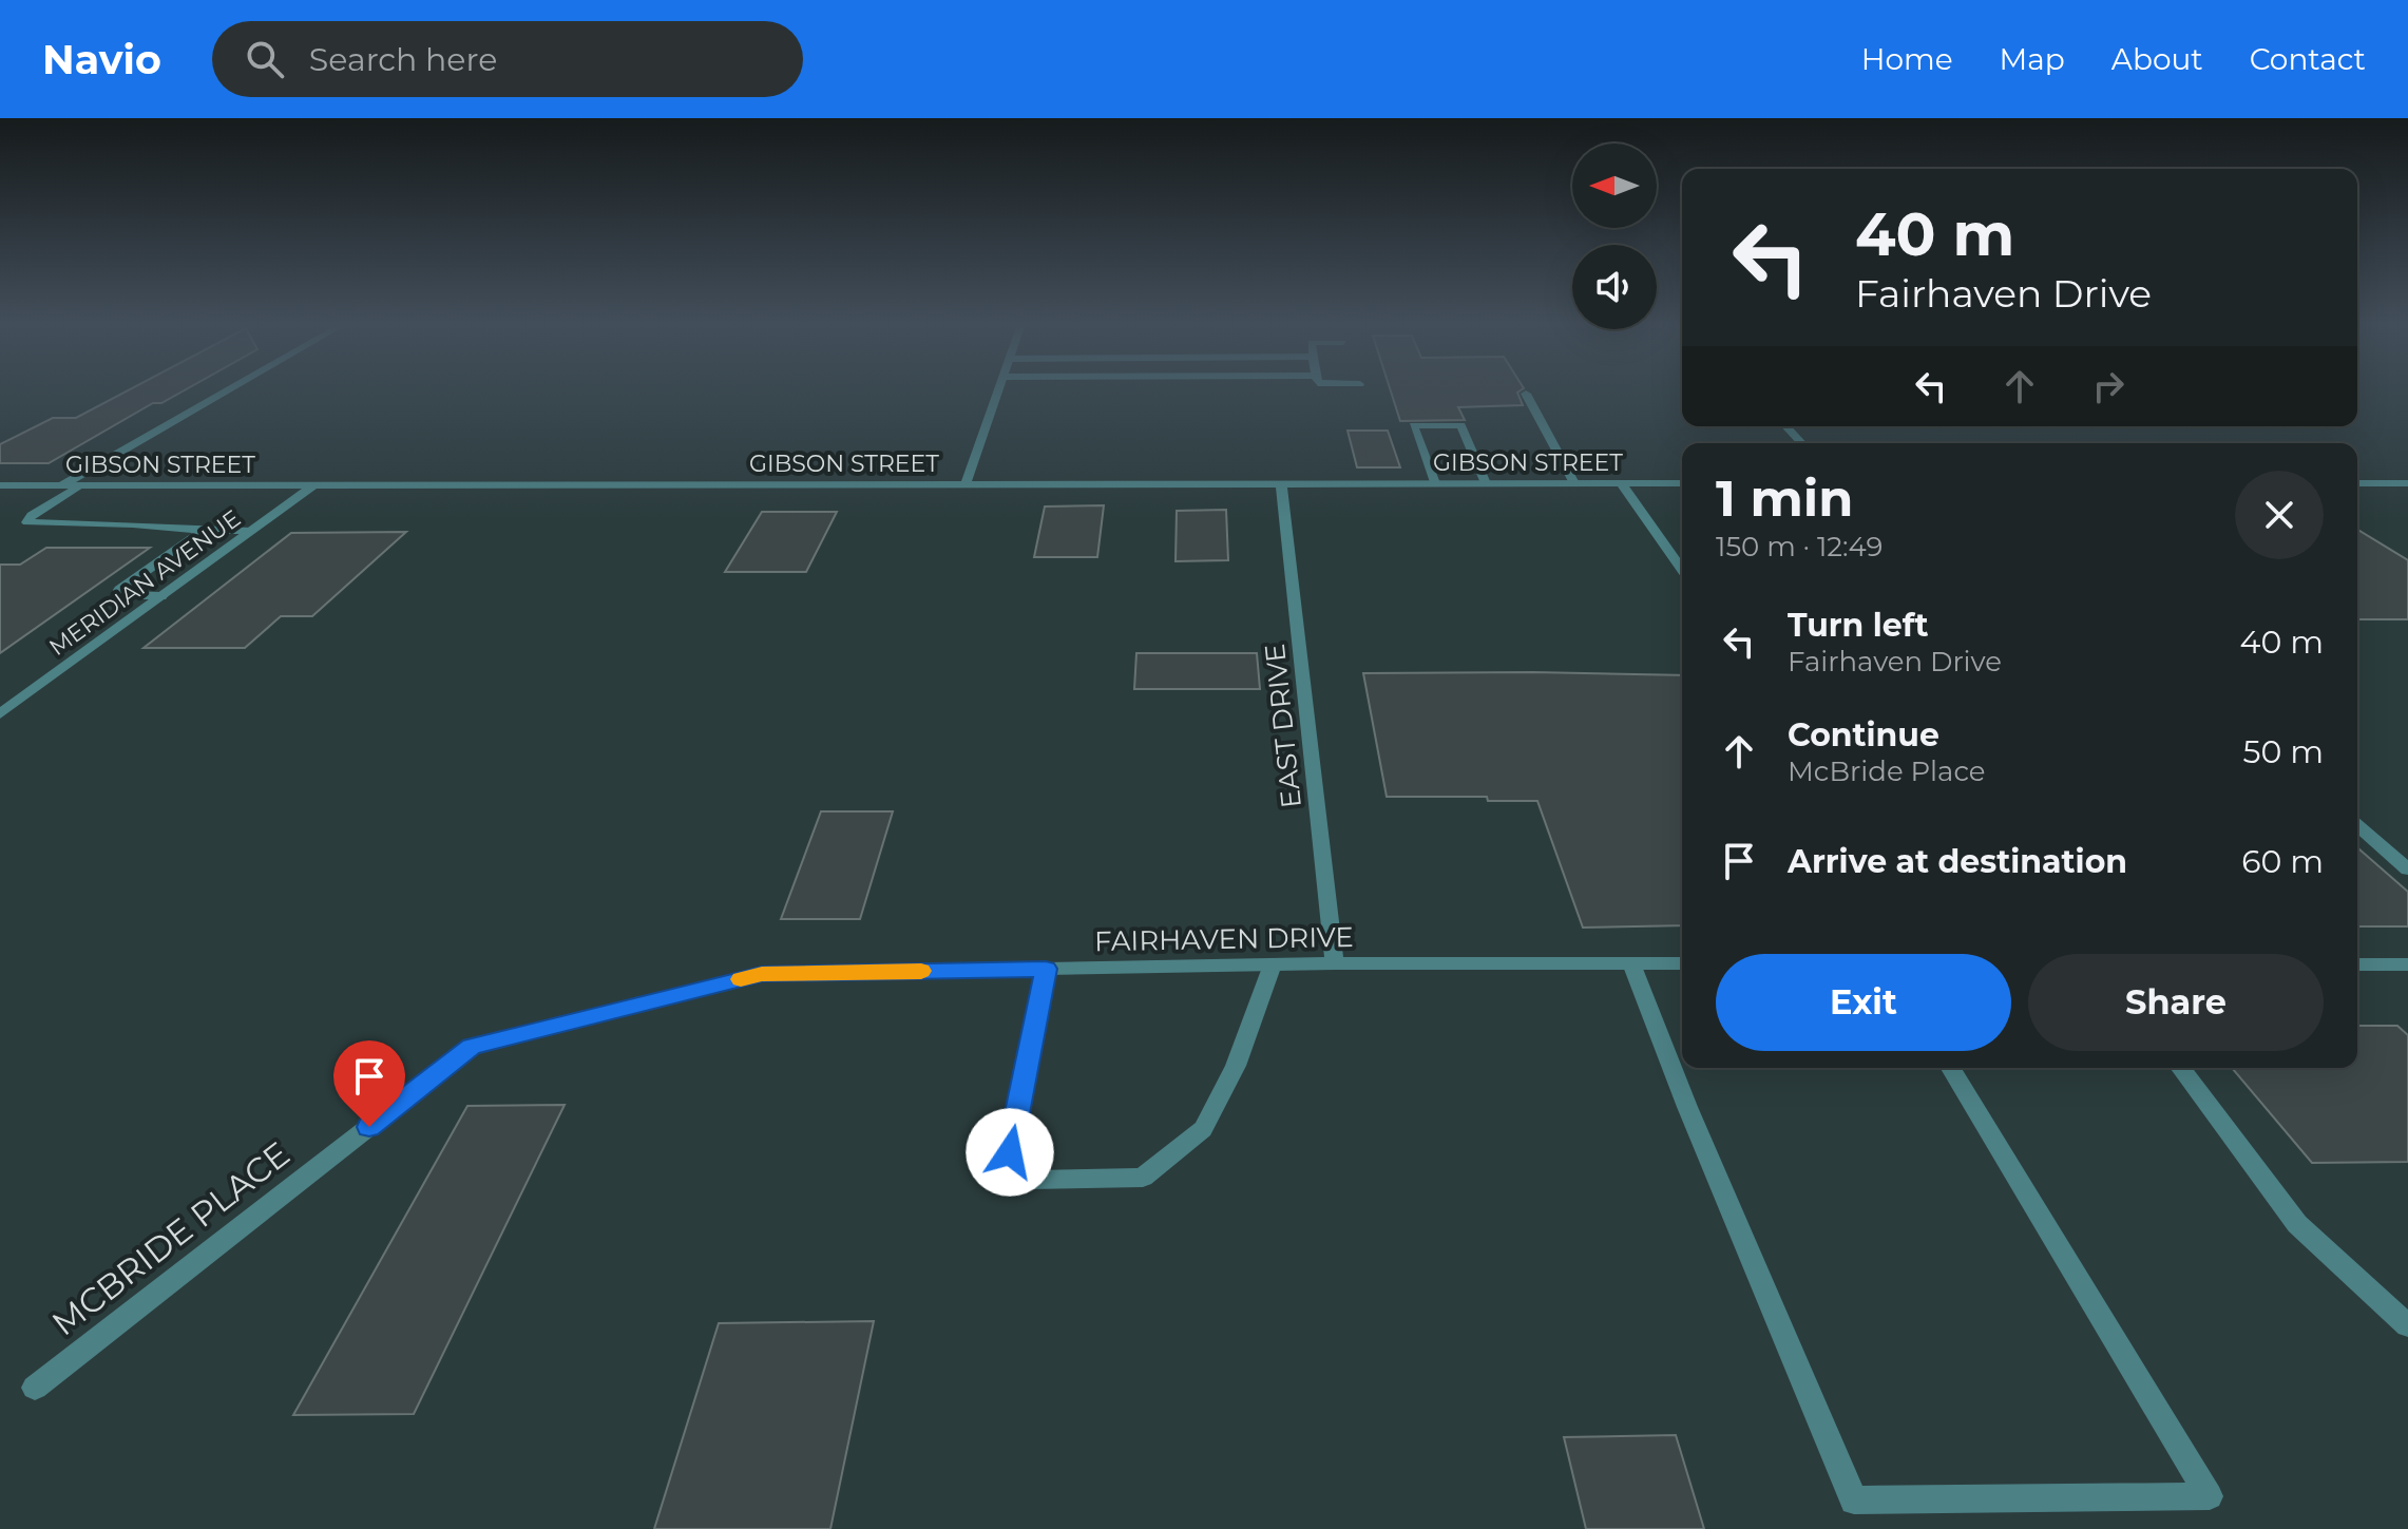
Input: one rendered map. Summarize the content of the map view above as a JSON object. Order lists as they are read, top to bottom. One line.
{"streets":{"street":["GIBSON STREET","MERIDIAN AVENUE","EAST DRIVE","FAIRHAVEN DRIVE","MCBRIDE PLACE"]},"crossings":[["GIBSON STREET","MERIDIAN AVENUE"],["GIBSON STREET","EAST DRIVE"],["EAST DRIVE","FAIRHAVEN DRIVE"],["FAIRHAVEN DRIVE","MCBRIDE PLACE"]],"north":"left","page":{"header":"Navio","search":"Search here","nav":["Home","Map","About","Contact"],"turn":["40 m","Fairhaven Drive"],"heading":["1 min","150 m · 12:49"],"list":[{"name":"Turn left","note":"Fairhaven Drive","value":"40 m"},{"name":"Continue","note":"McBride Place","value":"50 m"},{"name":"Arrive at destination","value":"60 m"}],"buttons":["Exit","Share"]}}
